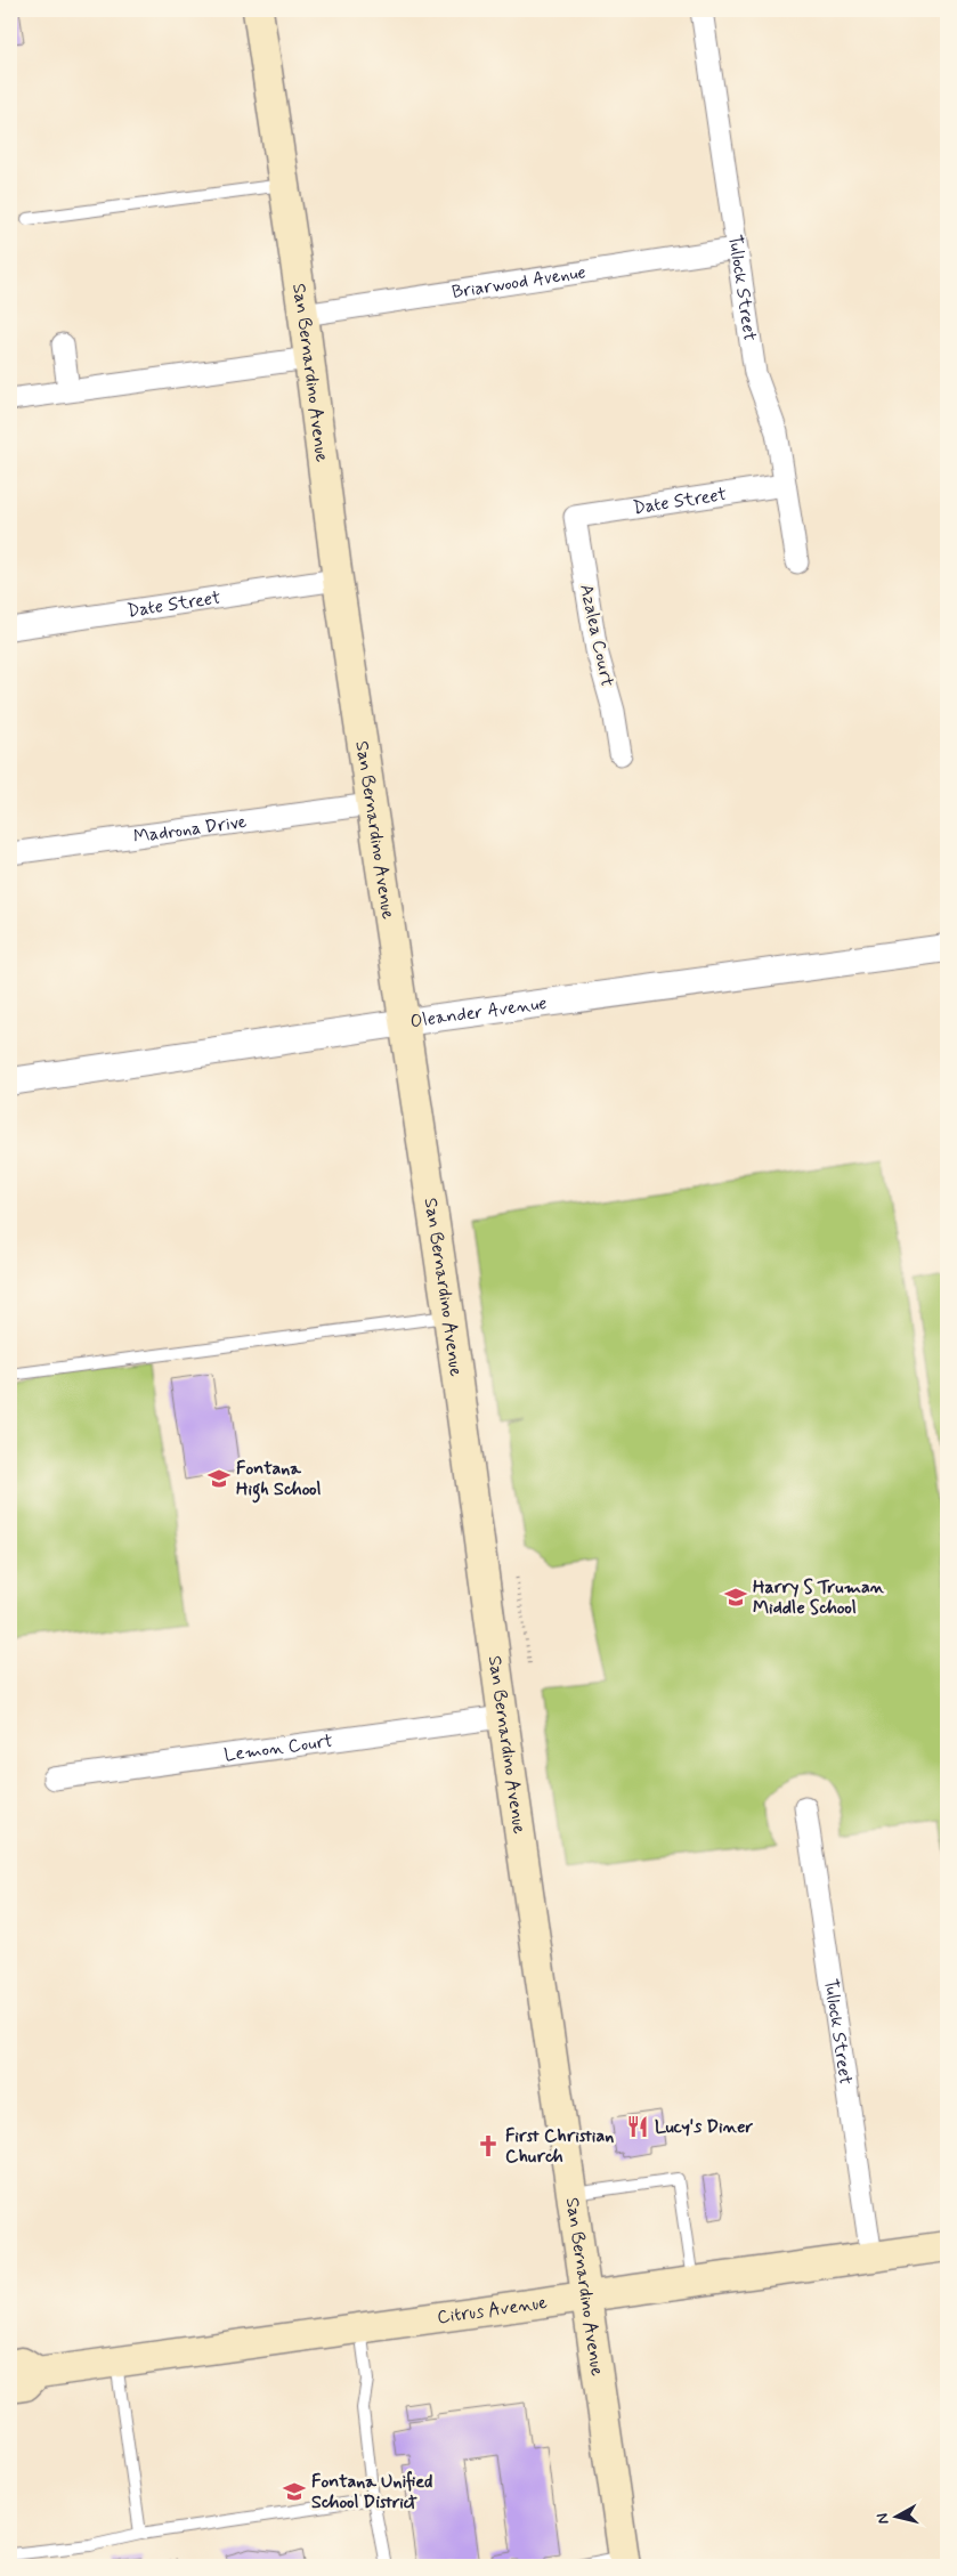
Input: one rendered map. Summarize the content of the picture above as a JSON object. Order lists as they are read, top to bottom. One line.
{"streets":{"main road":["San Bernardino Avenue","Citrus Avenue"],"street":["Briarwood Avenue","Tullock Street","Date Street","Azalea Court","Madrona Drive","Oleander Avenue","Lemon Court"]},"crossings":[["Briarwood Avenue","Tullock Street"],["Briarwood Avenue","San Bernardino Avenue"],["Tullock Street","Date Street"],["Tullock Street","Citrus Avenue"],["San Bernardino Avenue","Date Street"],["San Bernardino Avenue","Madrona Drive"],["San Bernardino Avenue","Oleander Avenue"],["San Bernardino Avenue","Lemon Court"],["San Bernardino Avenue","Citrus Avenue"],["Date Street","Azalea Court"]],"places":{"school or university":["Fontana High School","Harry S Truman Middle School","Fontana Unified School District"],"restaurant":["Lucy's Diner"],"church":["First Christian Church"]},"north":"left"}
